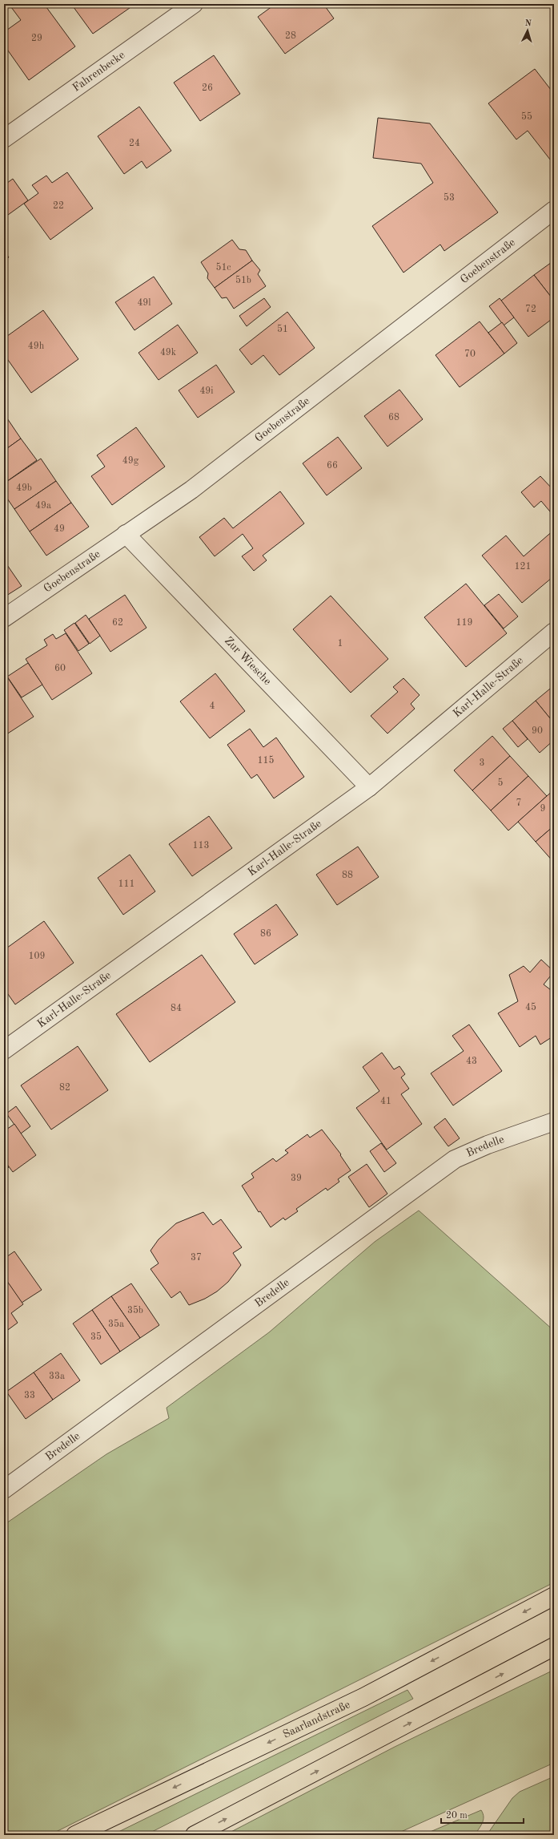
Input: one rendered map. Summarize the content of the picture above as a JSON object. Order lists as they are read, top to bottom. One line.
{"streets":{"highway":["Saarlandstraße"],"street":["Fahrenbecke","Goebenstraße","Zur Wiesche","Karl-Halle-Straße","Bredelle"]},"crossings":[["Goebenstraße","Zur Wiesche"],["Zur Wiesche","Karl-Halle-Straße"]],"house_numbers":["28","29","26","55","24","53","22","51c","51b","49l","72","51","49h","49k","70","49i","68","49g","66","49b","49a","49","121","62","119","1","60","4","90","115","3","5","7","9","113","88","111","86","109","45","84","43","82","41","39","37","35b","35a","35","33a","33"],"scale_bar":"20 m","north":"top"}
